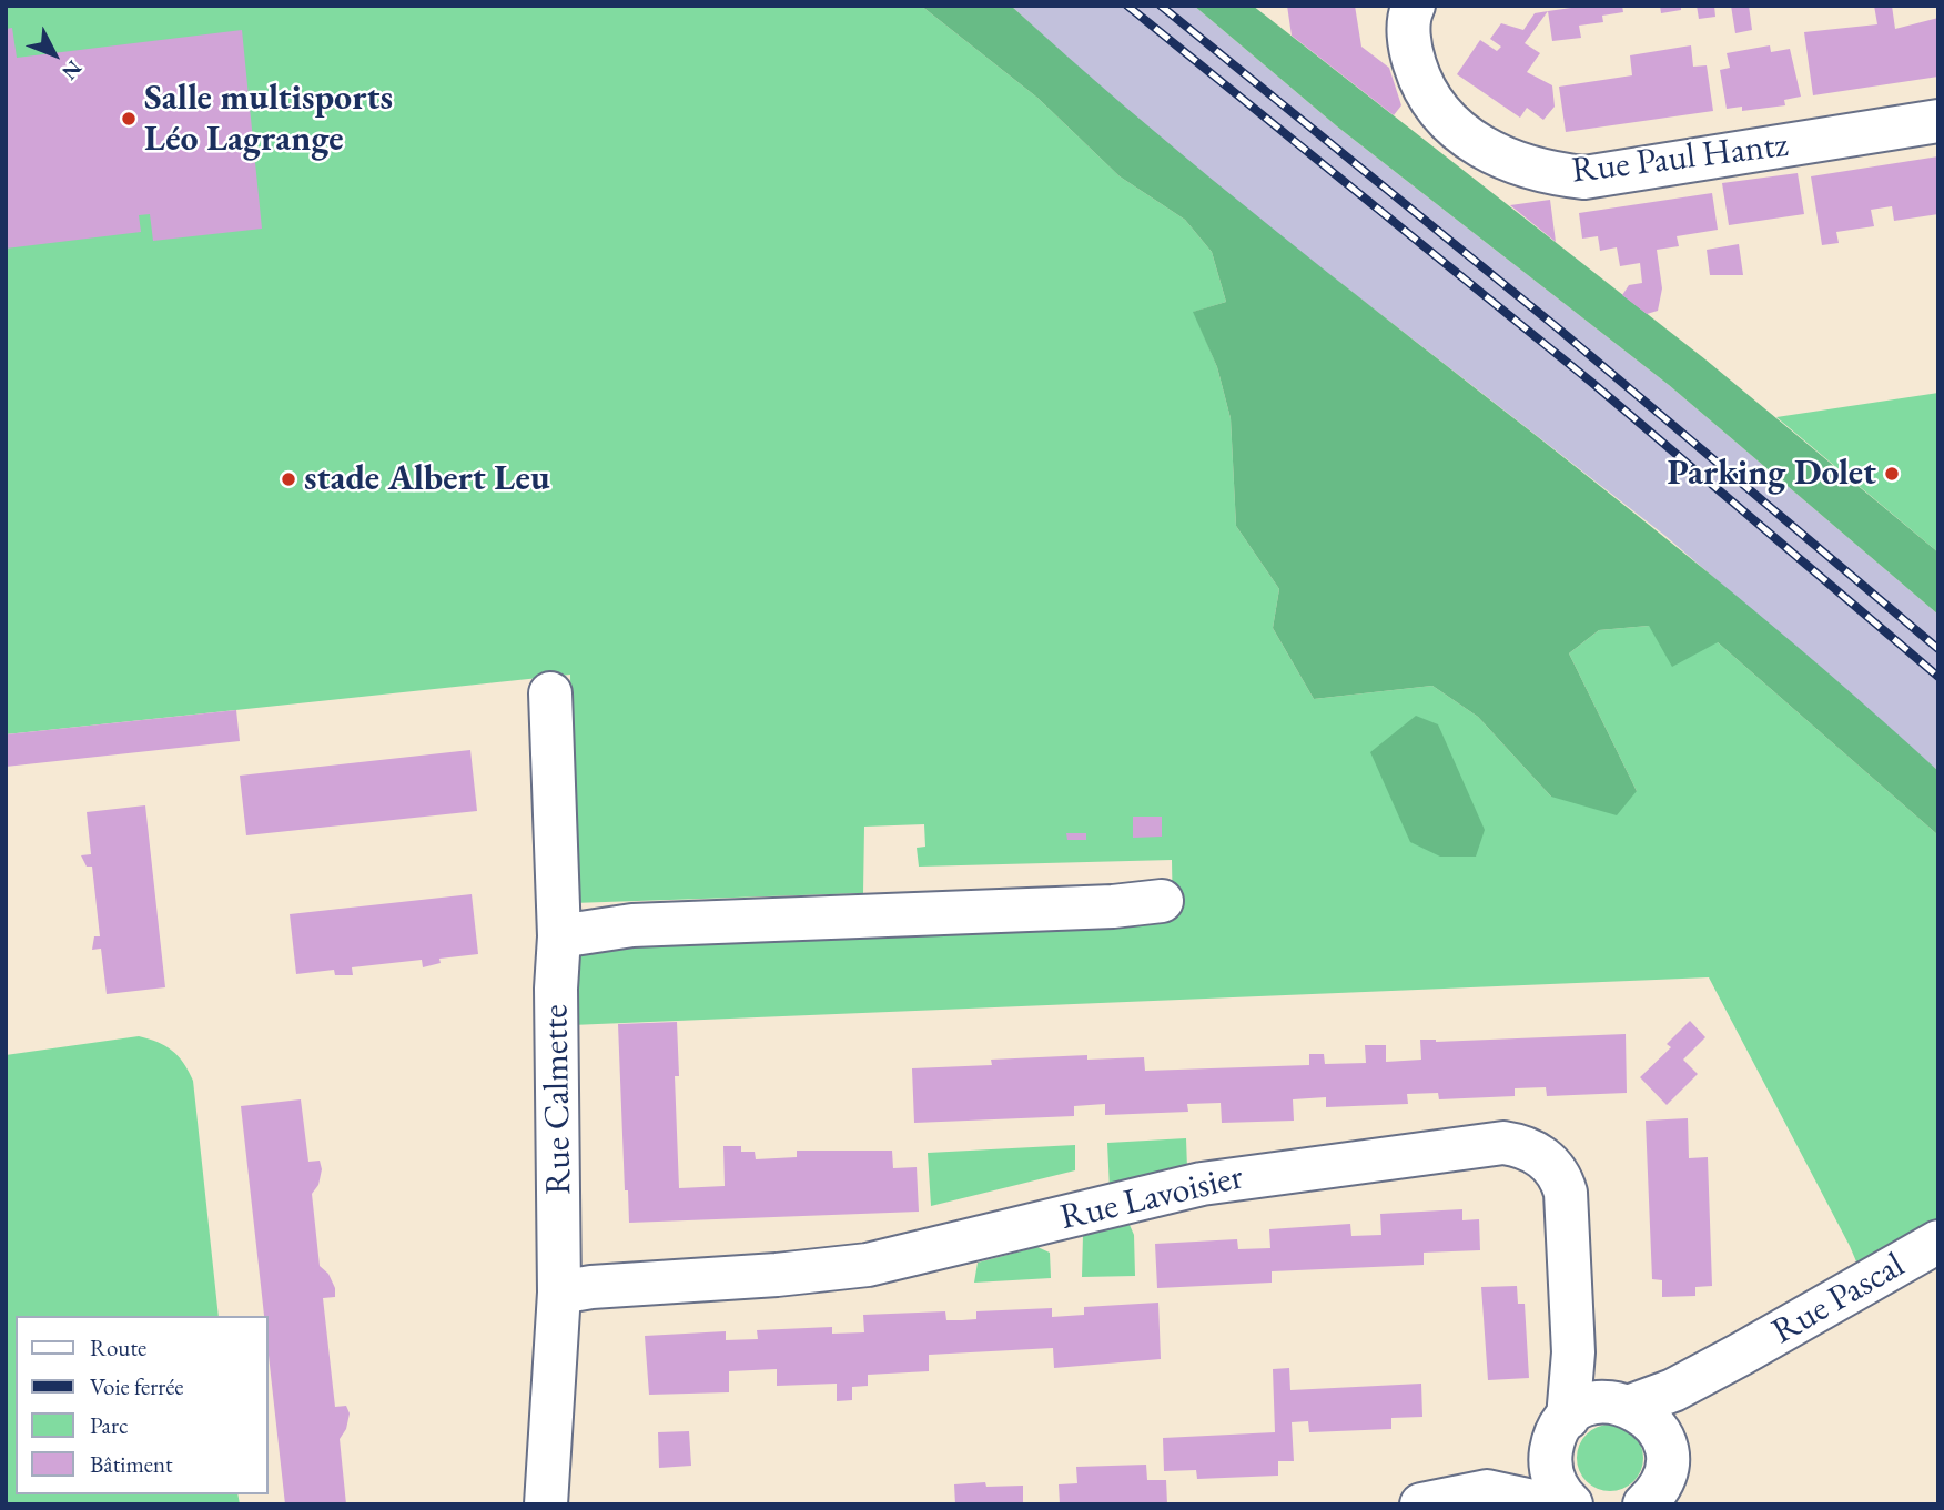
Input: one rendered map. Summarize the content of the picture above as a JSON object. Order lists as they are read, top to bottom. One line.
{"streets":{"street":["Rue Paul Hantz","Rue Calmette","Rue Lavoisier","Rue Pascal"]},"crossings":[["Rue Calmette","Rue Lavoisier"],["Rue Lavoisier","Rue Pascal"]],"places":["Salle multisports Léo Lagrange","Parking Dolet","stade Albert Leu"],"legend":["Route","Voie ferrée","Parc","Bâtiment"],"north":"bottom right"}
